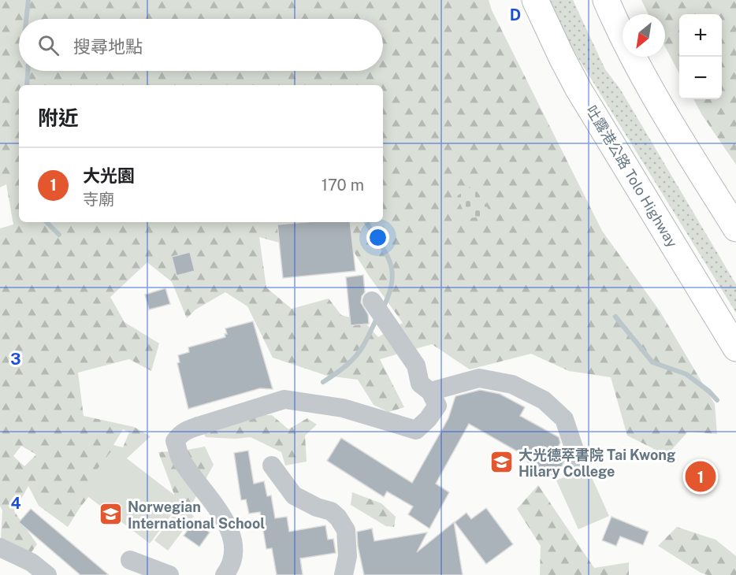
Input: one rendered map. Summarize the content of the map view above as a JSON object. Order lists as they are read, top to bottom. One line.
{"streets":{"highway":["吐露港公路 Tolo Highway"]},"places":{"school or university":["大光德萃書院 Tai Kwong Hilary College","Norwegian International School"]},"north":"bottom left","page":{"map_buttons":["+","−"],"search":"搜尋地點","heading":"附近","list":[{"mark":"1","name":"大光園","note":"寺廟","value":"170 m"}],"pins":"1"},"grid":{"columns":["D"],"rows":["3","4"]}}
